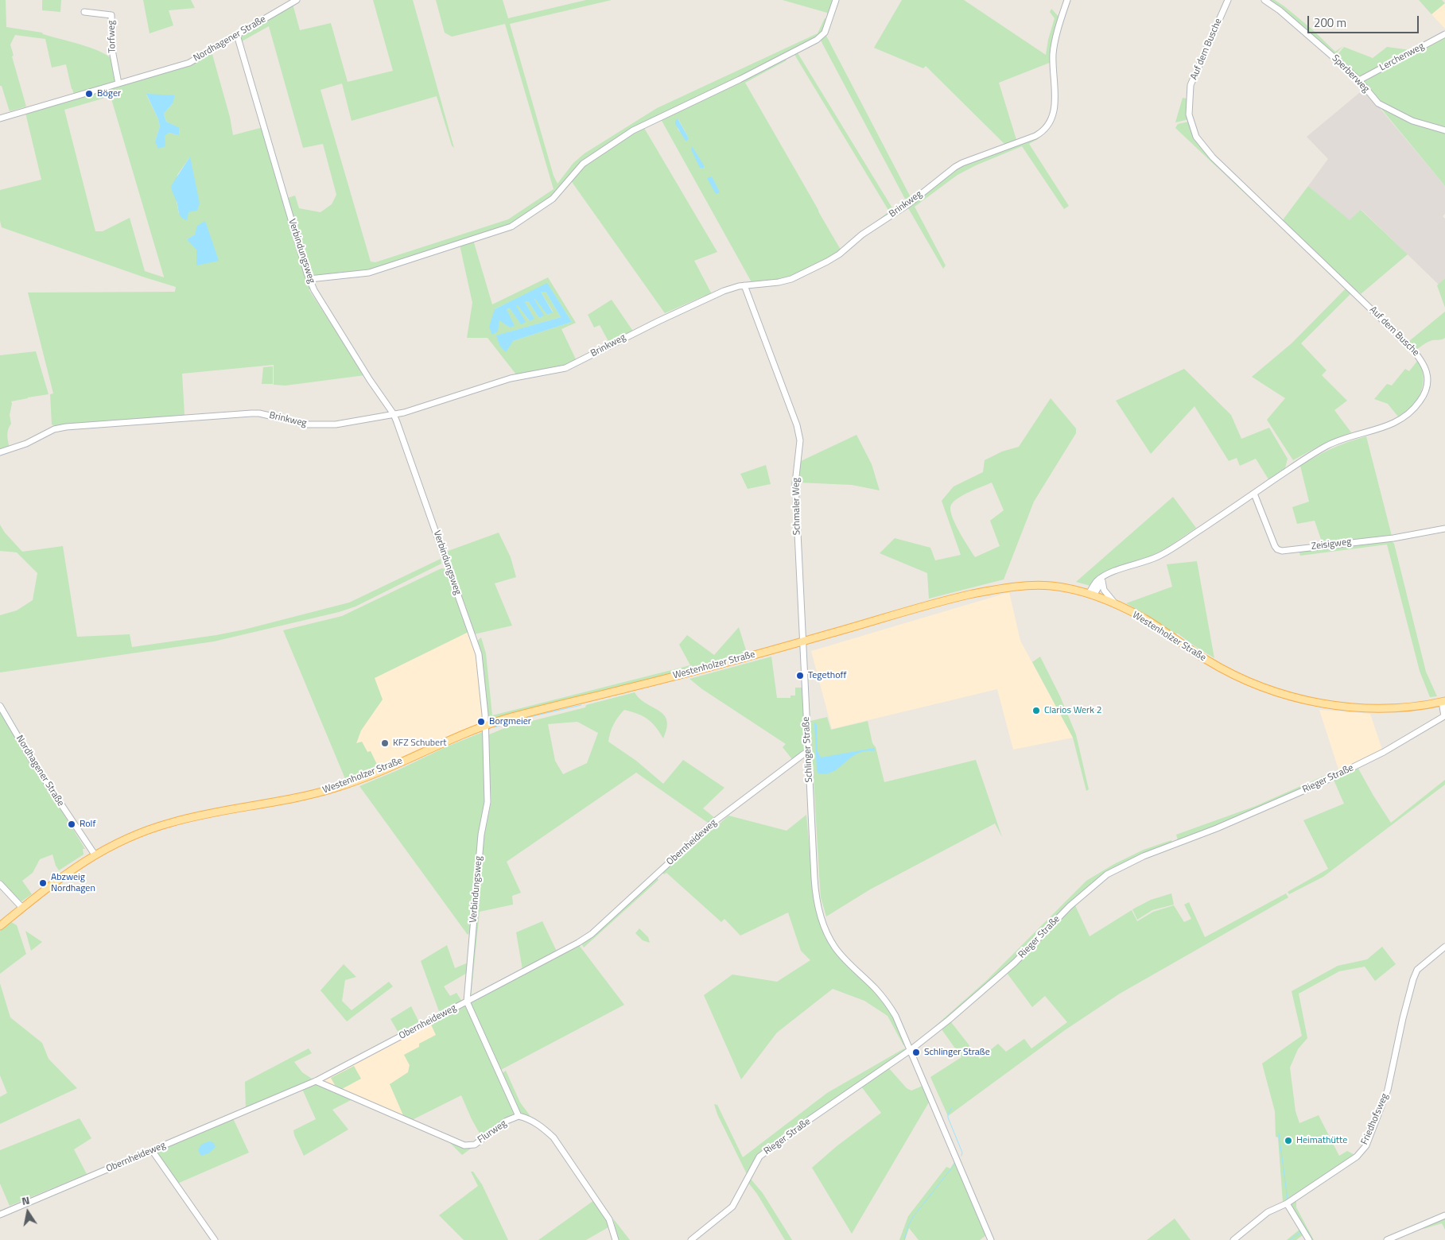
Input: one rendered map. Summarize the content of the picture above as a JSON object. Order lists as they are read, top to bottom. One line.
{"streets":{"main road":["Westenholzer Straße"],"street":["Torfweg","Nordhagener Straße","Auf dem Busche","Lerchenweg","Sperberweg","Brinkweg","Verbindungsweg","Schmaler Weg","Zeisigweg","Schlinger Straße","Rieger Straße","Obernheideweg","Friedhofsweg","Flurweg"]},"crossings":[["Torfweg","Nordhagener Straße"],["Nordhagener Straße","Verbindungsweg"],["Nordhagener Straße","Westenholzer Straße"],["Auf dem Busche","Zeisigweg"],["Lerchenweg","Sperberweg"],["Brinkweg","Verbindungsweg"],["Brinkweg","Schmaler Weg"],["Verbindungsweg","Westenholzer Straße"],["Verbindungsweg","Obernheideweg"],["Verbindungsweg","Flurweg"],["Schmaler Weg","Westenholzer Straße"],["Schmaler Weg","Schlinger Straße"],["Westenholzer Straße","Schlinger Straße"],["Schlinger Straße","Rieger Straße"],["Schlinger Straße","Obernheideweg"],["Obernheideweg","Flurweg"]],"places":["Böger","Tegethoff","Clarios Werk 2","Borgmeier","KFZ Schubert","Rolf","Abzweig Nordhagen","Schlinger Straße","Heimathütte"],"scale_bar":"200 m","north":"top"}
